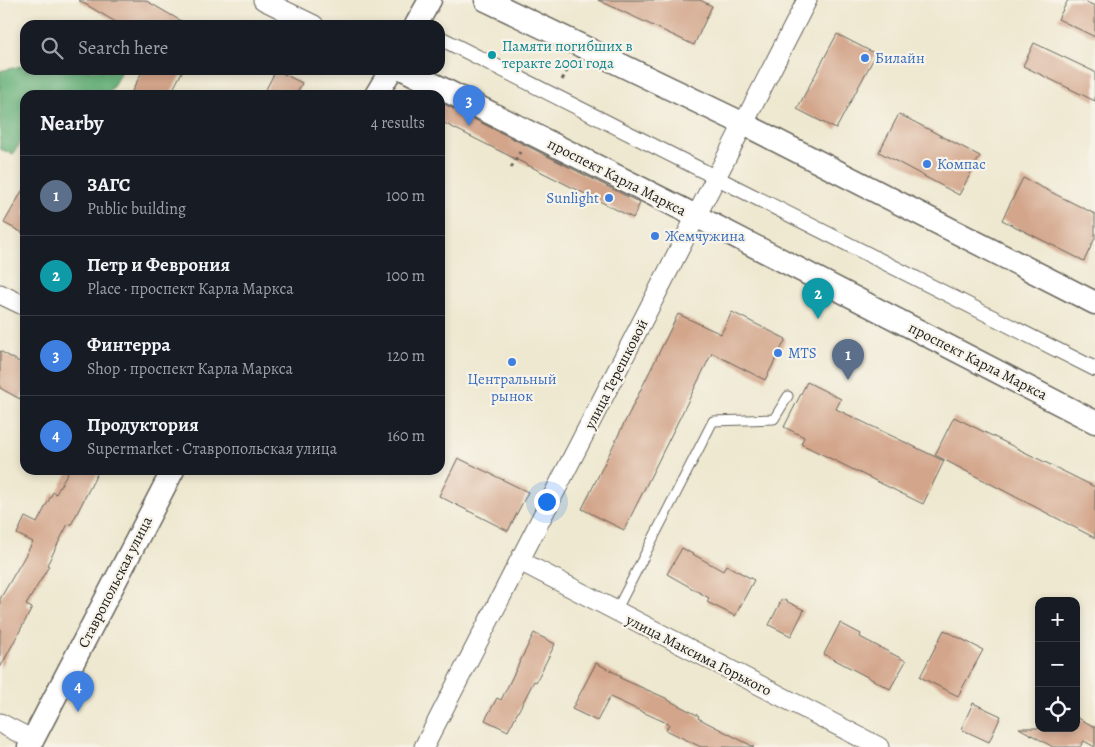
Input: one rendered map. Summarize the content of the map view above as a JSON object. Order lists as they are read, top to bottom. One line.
{"streets":{"street":["проспект Карла Маркса","улица Терешковой","Ставропольская улица","улица Максима Горького"]},"crossings":[["проспект Карла Маркса","улица Терешковой"],["улица Терешковой","улица Максима Горького"]],"places":["Памяти погибших в теракте 2001 года","Билайн","Компас","Sunlight","Жемчужина","MTS","Центральный рынок"],"page":{"search":"Search here","pins":["3","2","1","4"],"heading":["Nearby","4 results"],"list":[{"mark":"1","name":"ЗАГС","note":"Public building","value":"100 m"},{"mark":"2","name":"Петр и Феврония","note":"Place · проспект Карла Маркса","value":"100 m"},{"mark":"3","name":"Финтерра","note":"Shop · проспект Карла Маркса","value":"120 m"},{"mark":"4","name":"Продуктория","note":"Supermarket · Ставропольская улица","value":"160 m"}],"map_buttons":["+","−"]}}
